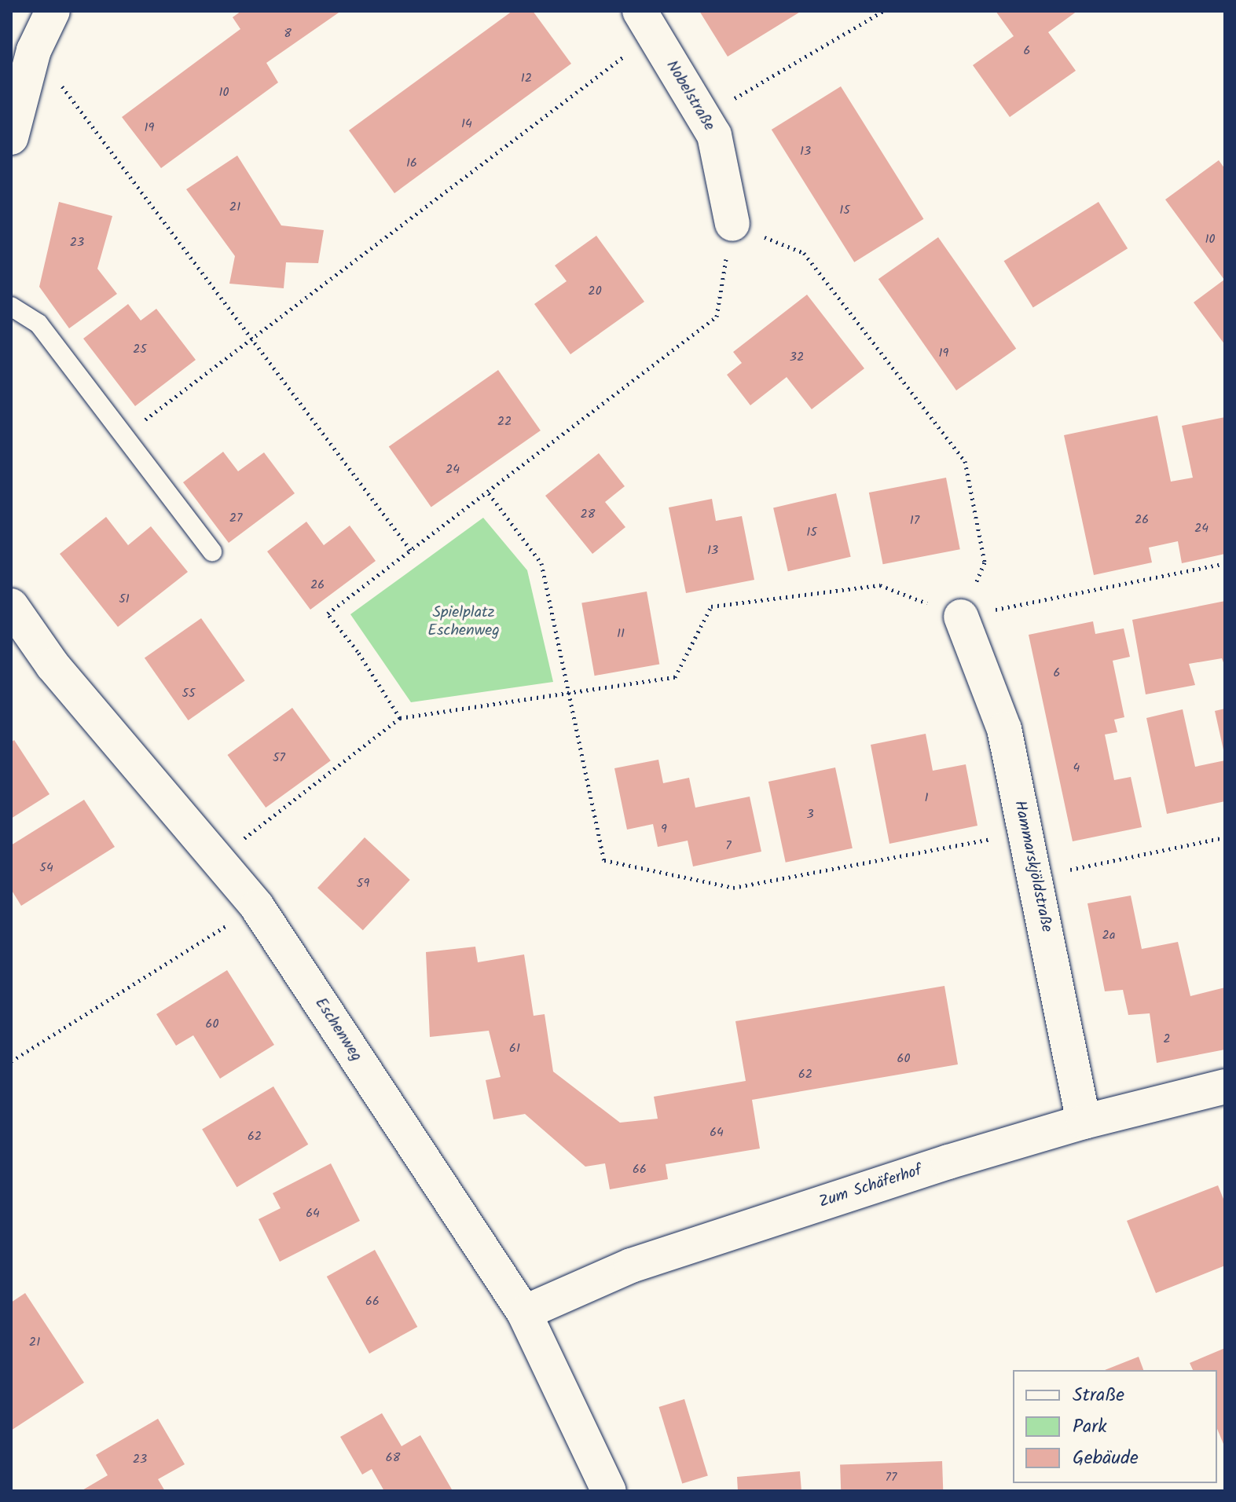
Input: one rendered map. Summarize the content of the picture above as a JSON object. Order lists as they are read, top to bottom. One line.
{"streets":{"street":["Nobelstraße","Hammarskjöldstraße","Eschenweg","Zum Schäferhof"]},"crossings":[["Hammarskjöldstraße","Zum Schäferhof"],["Eschenweg","Zum Schäferhof"]],"parks":["Spielplatz Eschenweg"],"house_numbers":["8","6","12","10","14","19","13","16","21","15","10","23","20","25","19","32","22","24","28","27","26","17","24","15","13","26","51","11","6","55","57","4","1","3","9","7","54","59","2a","60","2","61","60","62","64","62","66","64","66","21","68","23","77"],"legend":["Straße","Park","Gebäude"]}
